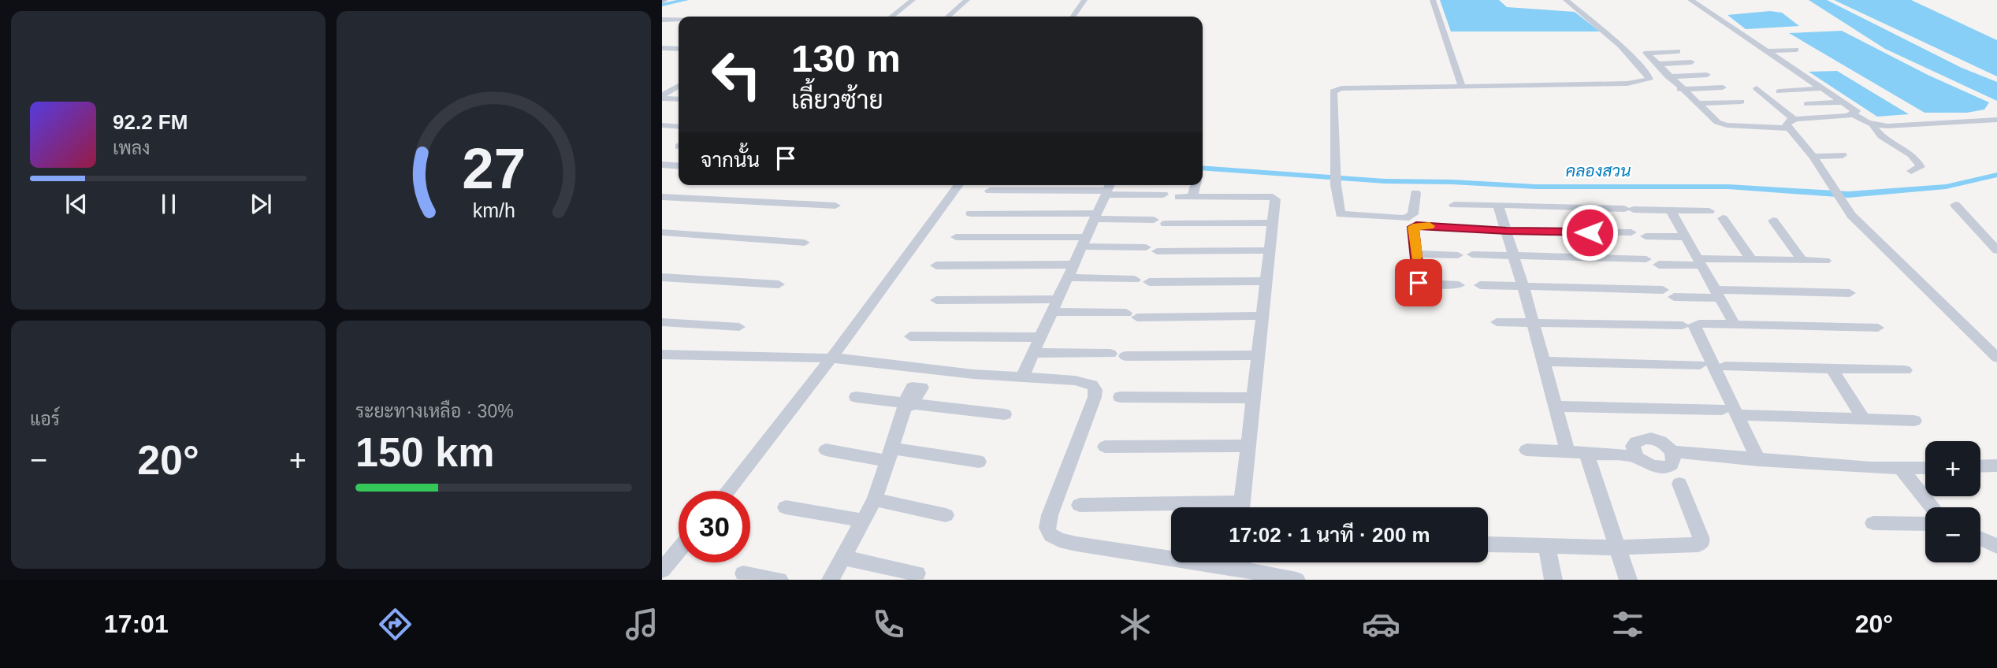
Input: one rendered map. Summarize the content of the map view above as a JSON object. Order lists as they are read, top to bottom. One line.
{"water":["คลองสวน"],"page":{"turn":["130 m","เลี้ยวซ้าย"],"song":["92.2 FM","เพลง"],"then":"จากนั้น","tile":["แอร์",["ระยะทางเหลือ · 30%","150 km"]],"heat":["−","20°","+"],"map_buttons":["+","−"],"limit":"30","trip":"17:02 · 1 นาที · 200 m","tabs":["17:01","20°"],"gauge":["27","km/h"]}}
